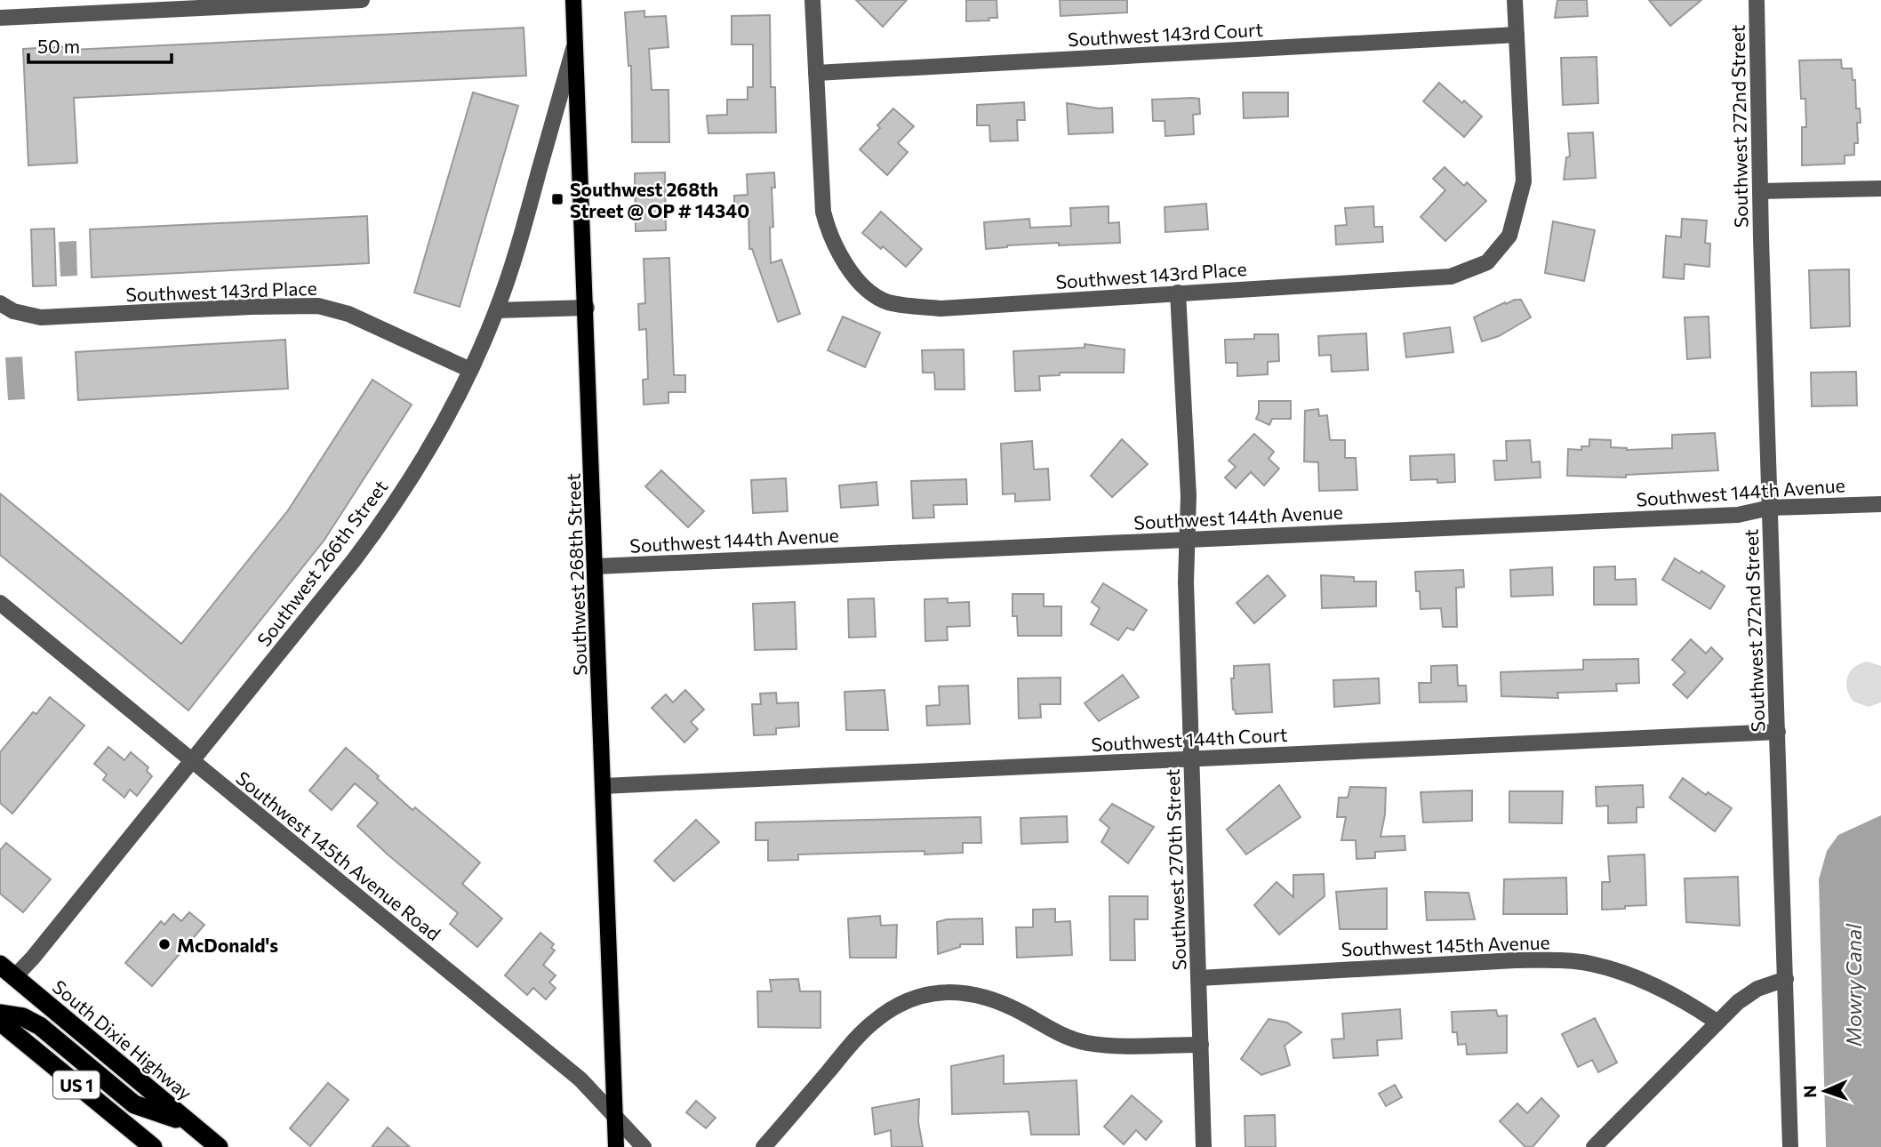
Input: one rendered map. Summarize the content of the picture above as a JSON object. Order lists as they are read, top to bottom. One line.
{"streets":{"highway":["South Dixie Highway","US 1"],"main road":["Southwest 268th Street"],"street":["Southwest 143rd Court","Southwest 272nd Street","Southwest 143rd Place","Southwest 144th Avenue","Southwest 266th Street","Southwest 144th Court","Southwest 145th Avenue Road","Southwest 270th Street","Southwest 145th Avenue"]},"crossings":[["Southwest 143rd Court","Southwest 143rd Place"],["Southwest 272nd Street","Southwest 144th Avenue"],["Southwest 272nd Street","Southwest 144th Court"],["Southwest 143rd Place","Southwest 266th Street"],["Southwest 143rd Place","Southwest 270th Street"],["Southwest 144th Avenue","Southwest 268th Street"],["Southwest 144th Avenue","Southwest 270th Street"],["Southwest 266th Street","Southwest 268th Street"],["Southwest 266th Street","Southwest 145th Avenue Road"],["Southwest 266th Street","South Dixie Highway"],["Southwest 268th Street","Southwest 144th Court"],["Southwest 268th Street","Southwest 145th Avenue Road"],["Southwest 144th Court","Southwest 270th Street"],["Southwest 270th Street","Southwest 145th Avenue"]],"water":["Mowry Canal"],"places":{"transit":["Southwest 268th Street @ OP # 14340"],"other":["McDonald's"]},"scale_bar":"50 m","north":"left"}
